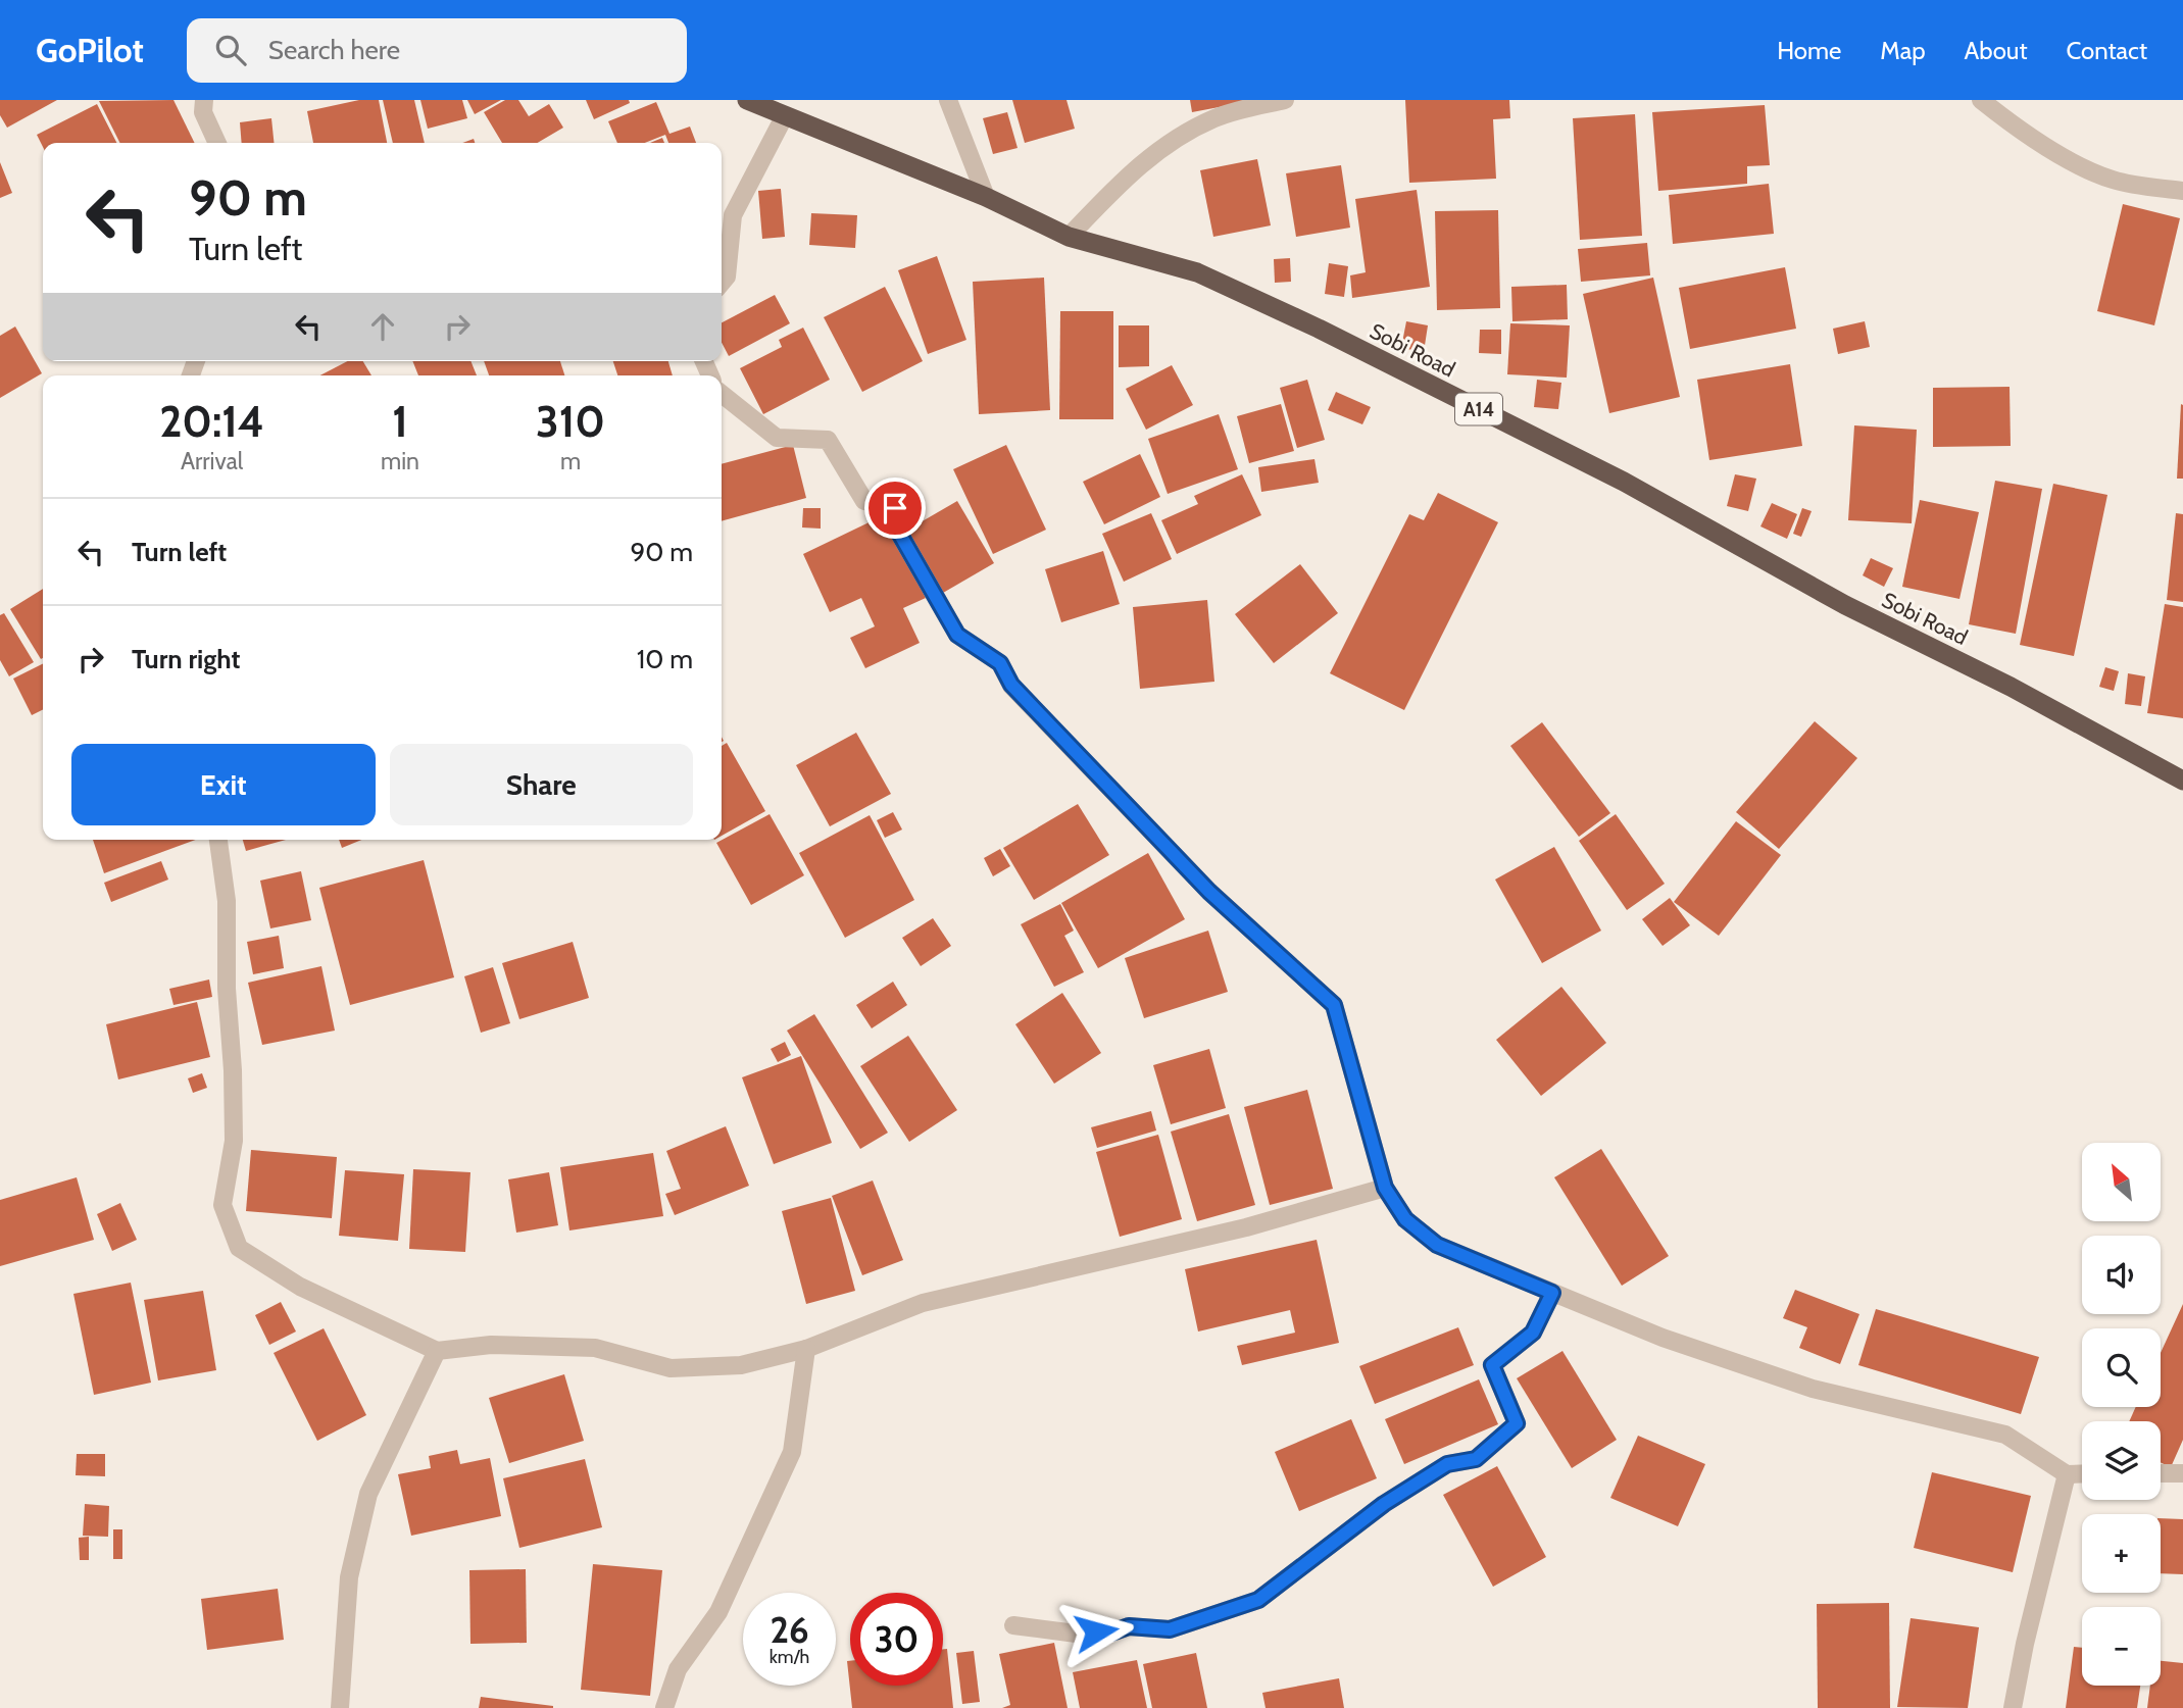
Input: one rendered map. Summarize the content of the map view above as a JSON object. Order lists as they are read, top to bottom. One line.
{"streets":{"highway":["Sobi Road","A14"]},"north":"top left","page":{"header":"GoPilot","search":"Search here","nav":["Home","Map","About","Contact"],"turn":["90 m","Turn left"],"eta":["20:14","Arrival","1","min","310","m"],"list":[{"name":"Turn left","value":"90 m"},{"name":"Turn right","value":"10 m"}],"buttons":["Exit","Share"],"map_buttons":["+","−"],"speed":"26 km/h","limit":"30"}}
